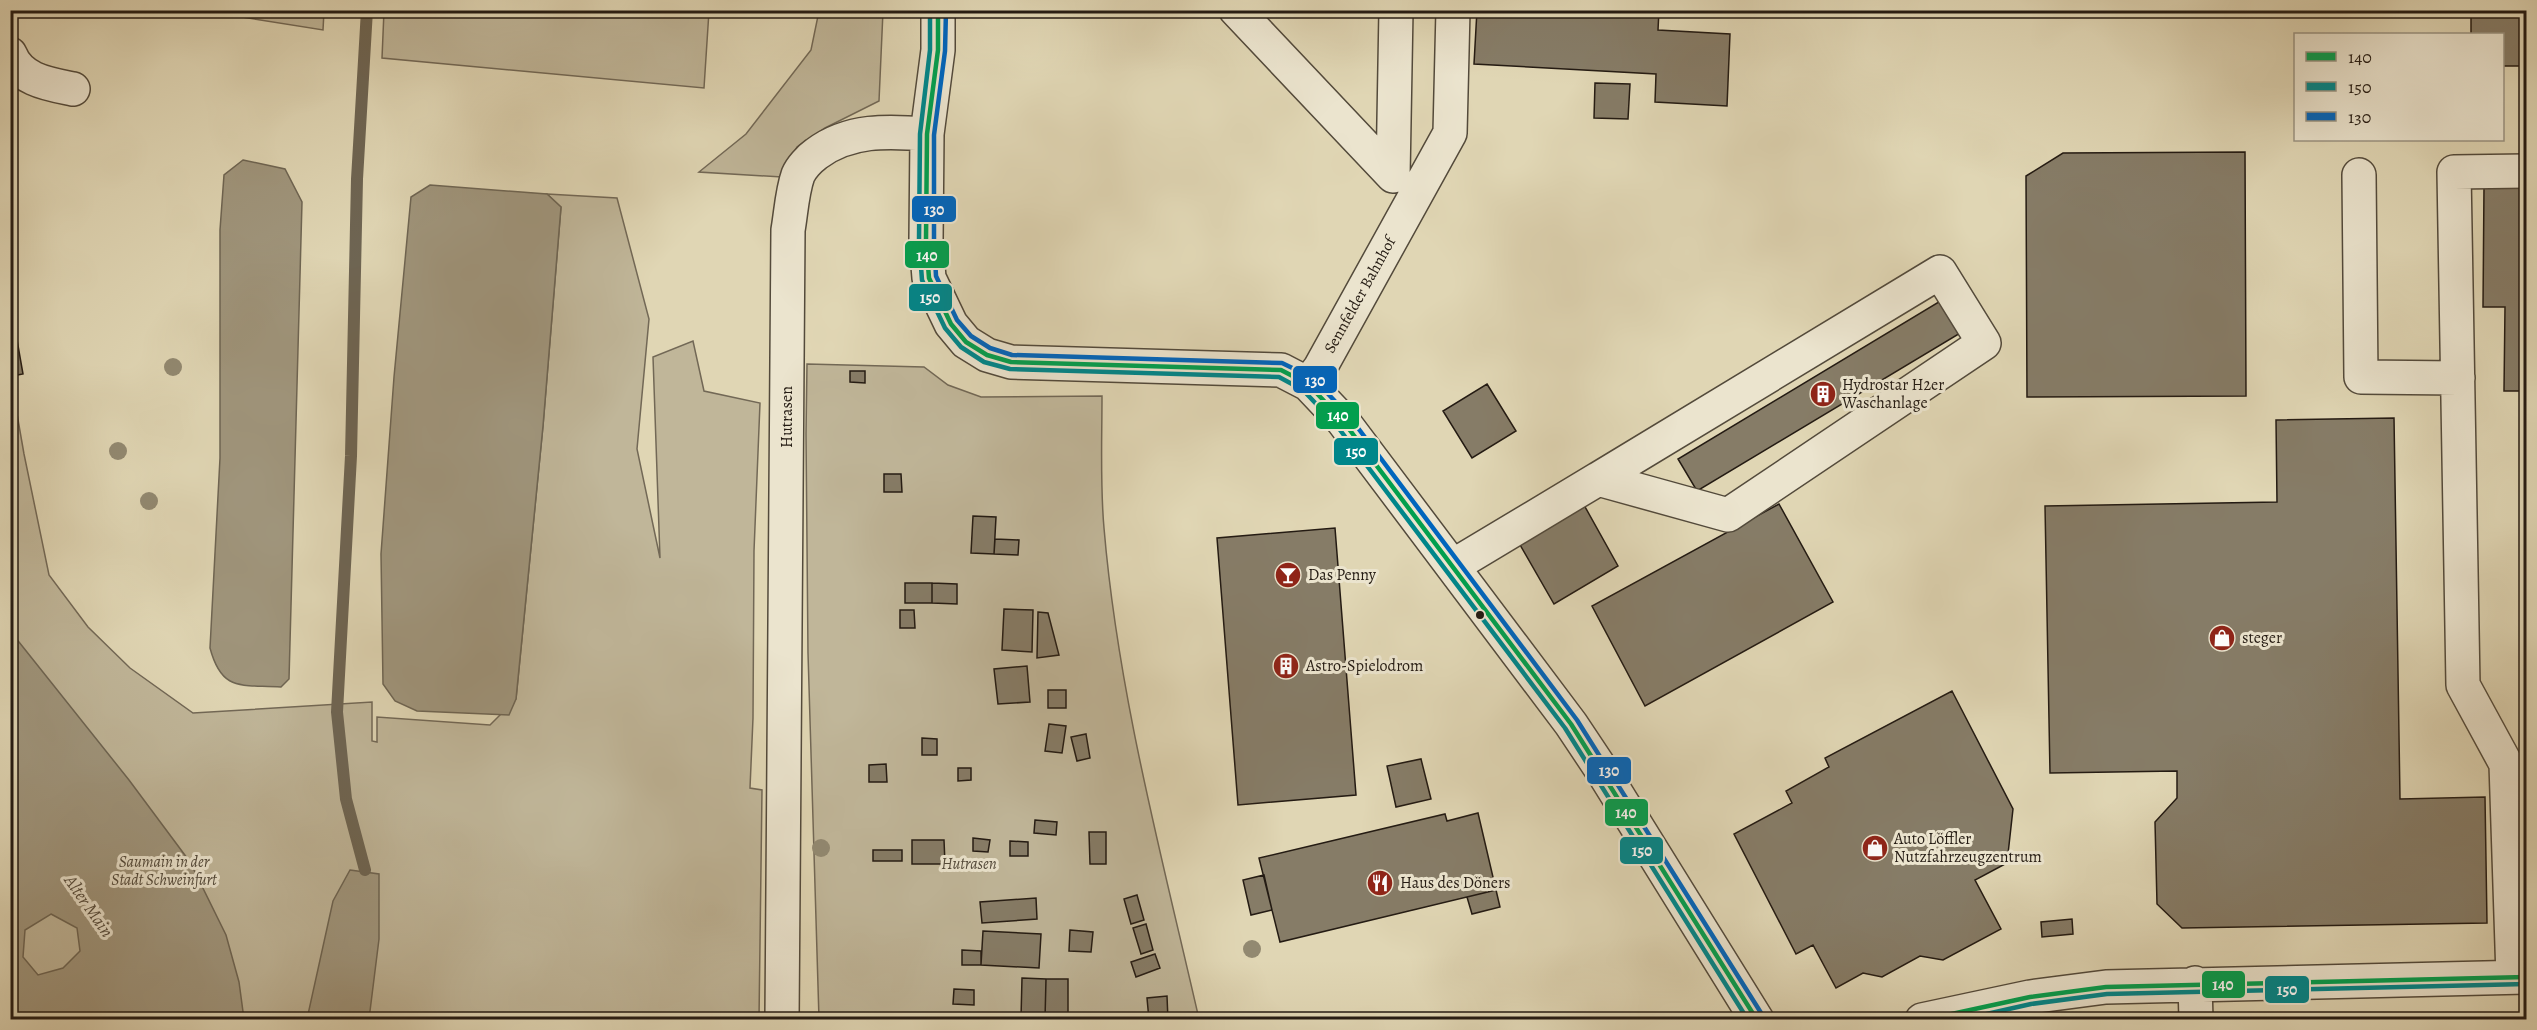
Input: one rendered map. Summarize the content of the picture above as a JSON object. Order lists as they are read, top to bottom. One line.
{"streets":{"street":["Sennfelder Bahnhof","Hutrasen"]},"water":["Alter Main"],"parks":["Saumain in der Stadt Schweinfurt","Hutrasen"],"places":{"building":["Hydrostar H2er Waschanlage","Astro-Spielodrom"],"bar":["Das Penny"],"shop":["steger","Auto Löffler Nutzfahrzeugzentrum"],"restaurant":["Haus des Döners"]},"lines":["transit line 140","transit line 150","transit line 130"],"legend":["140","150","130"]}
